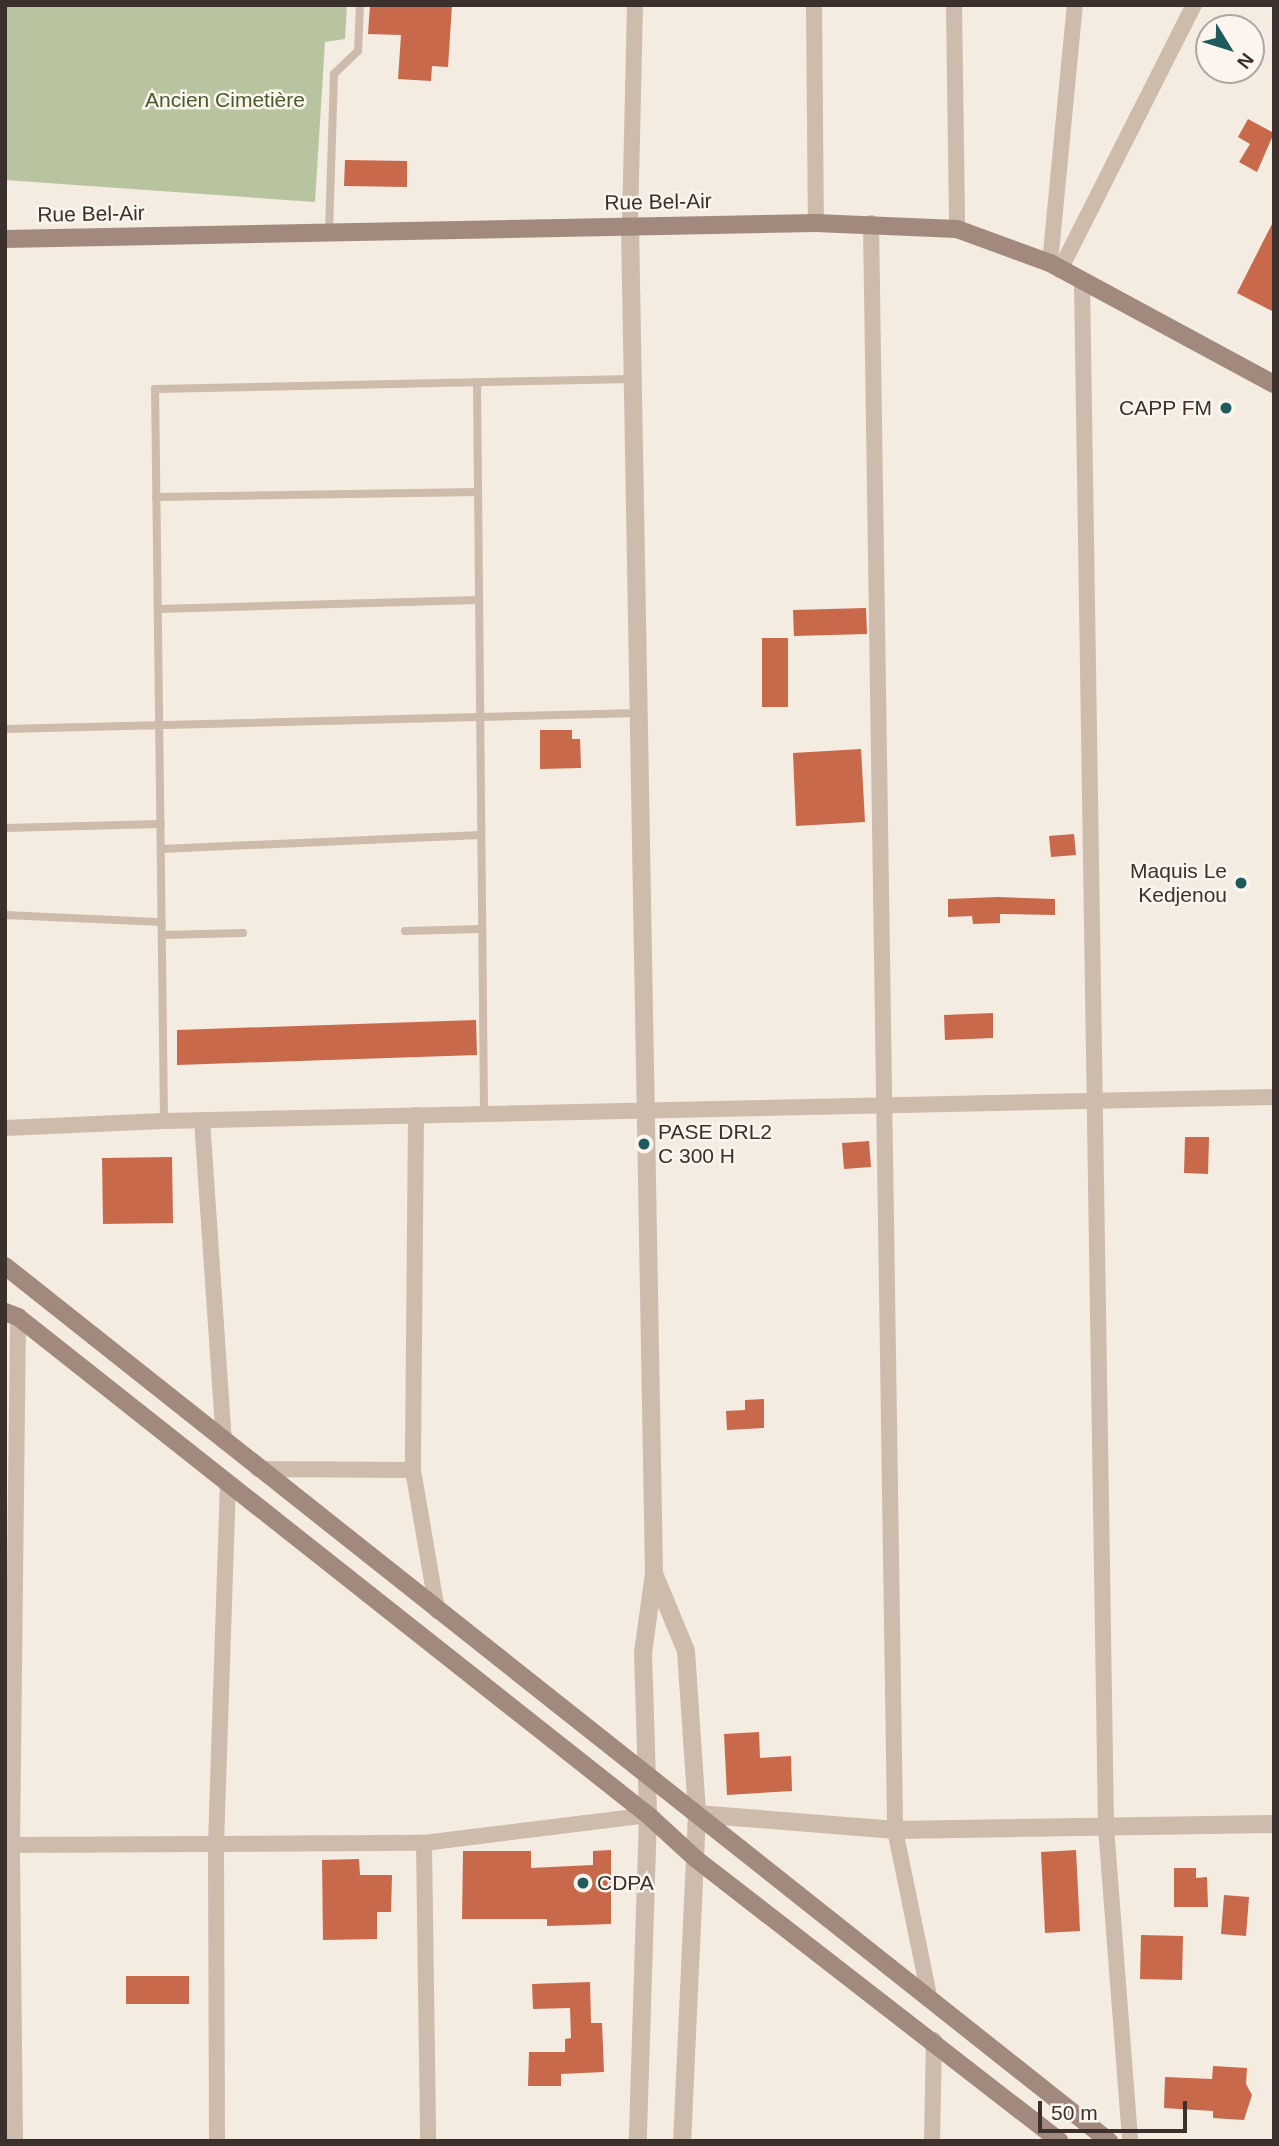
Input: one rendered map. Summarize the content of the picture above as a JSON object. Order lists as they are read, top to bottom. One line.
{"streets":{"main road":["Rue Bel-Air"]},"parks":["Ancien Cimetière"],"places":["CAPP FM","Maquis Le Kedjenou","PASE DRL2 C 300 H","CDPA"],"scale_bar":"50 m","north":"bottom right"}
